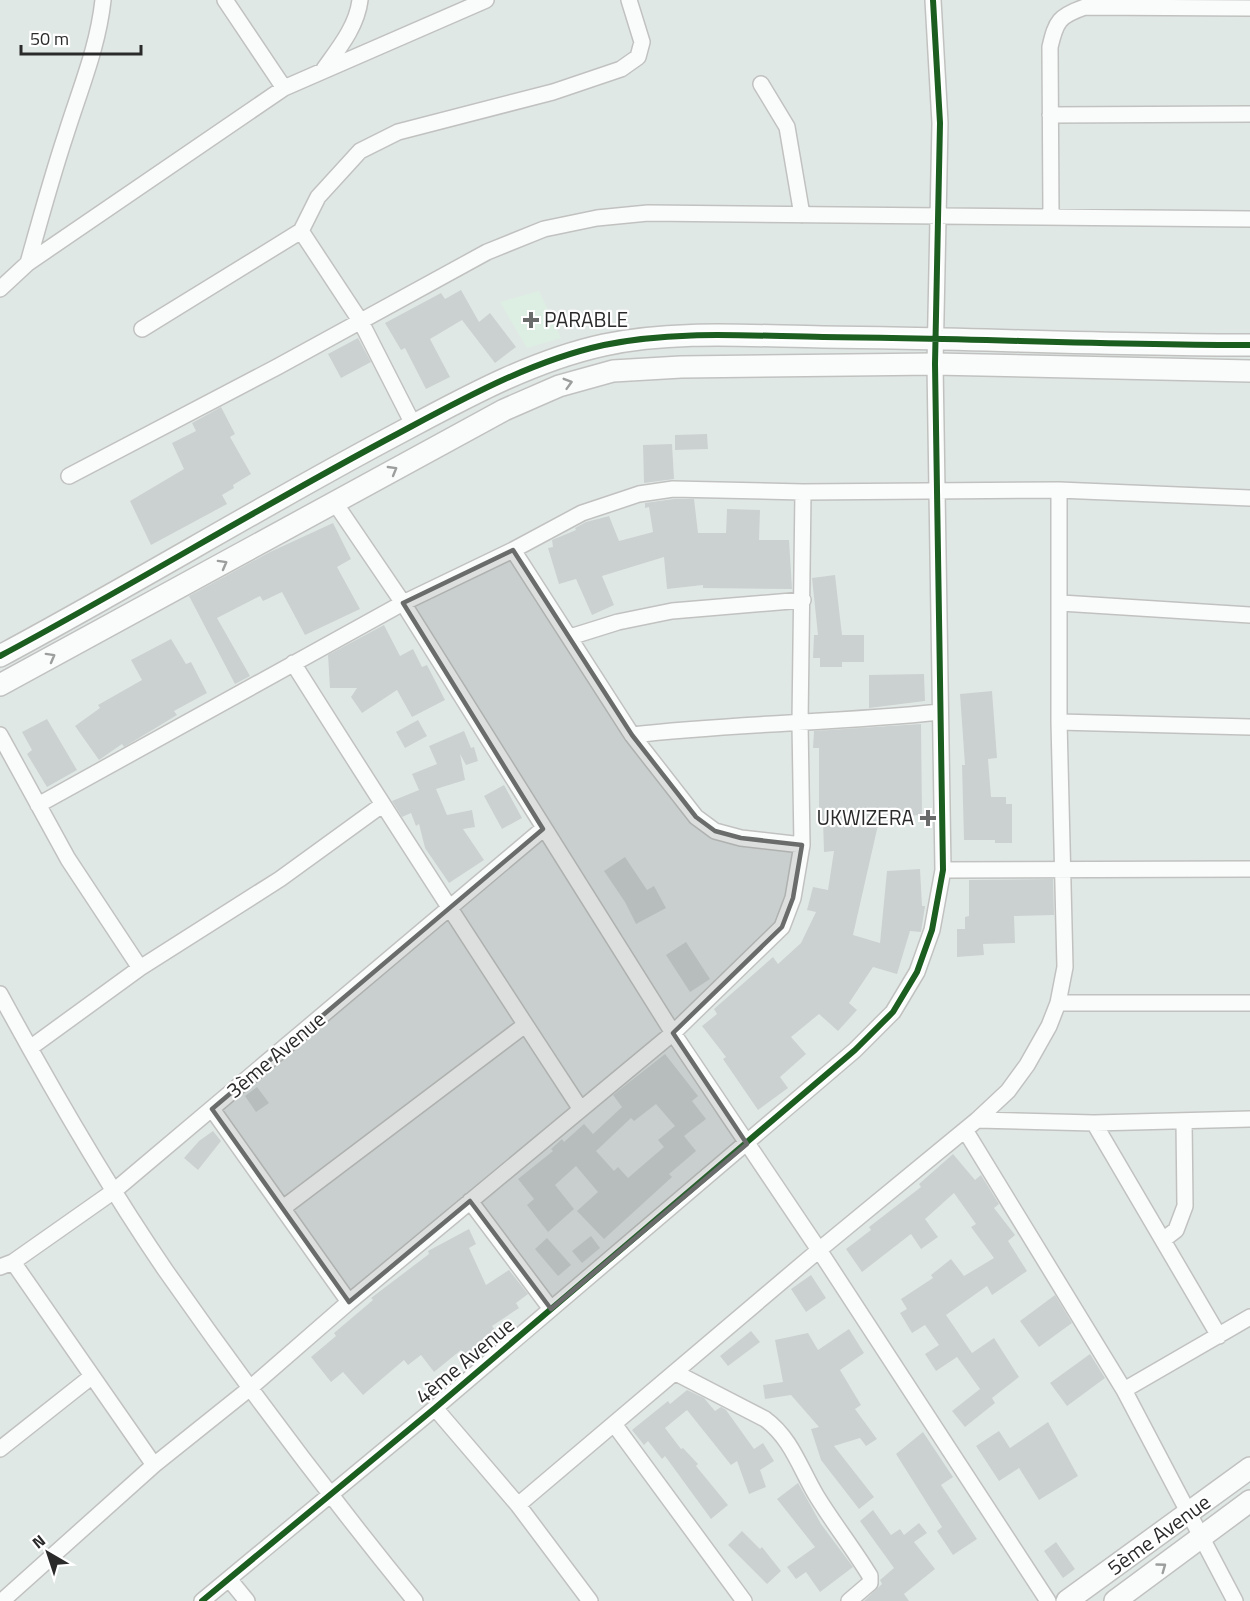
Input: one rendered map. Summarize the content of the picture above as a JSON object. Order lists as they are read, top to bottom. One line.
{"streets":{"street":["3ème Avenue","4ème Avenue","5ème Avenue"]},"places":{"health":["PARABLE","UKWIZERA"]},"scale_bar":"50 m","north":"top left"}
